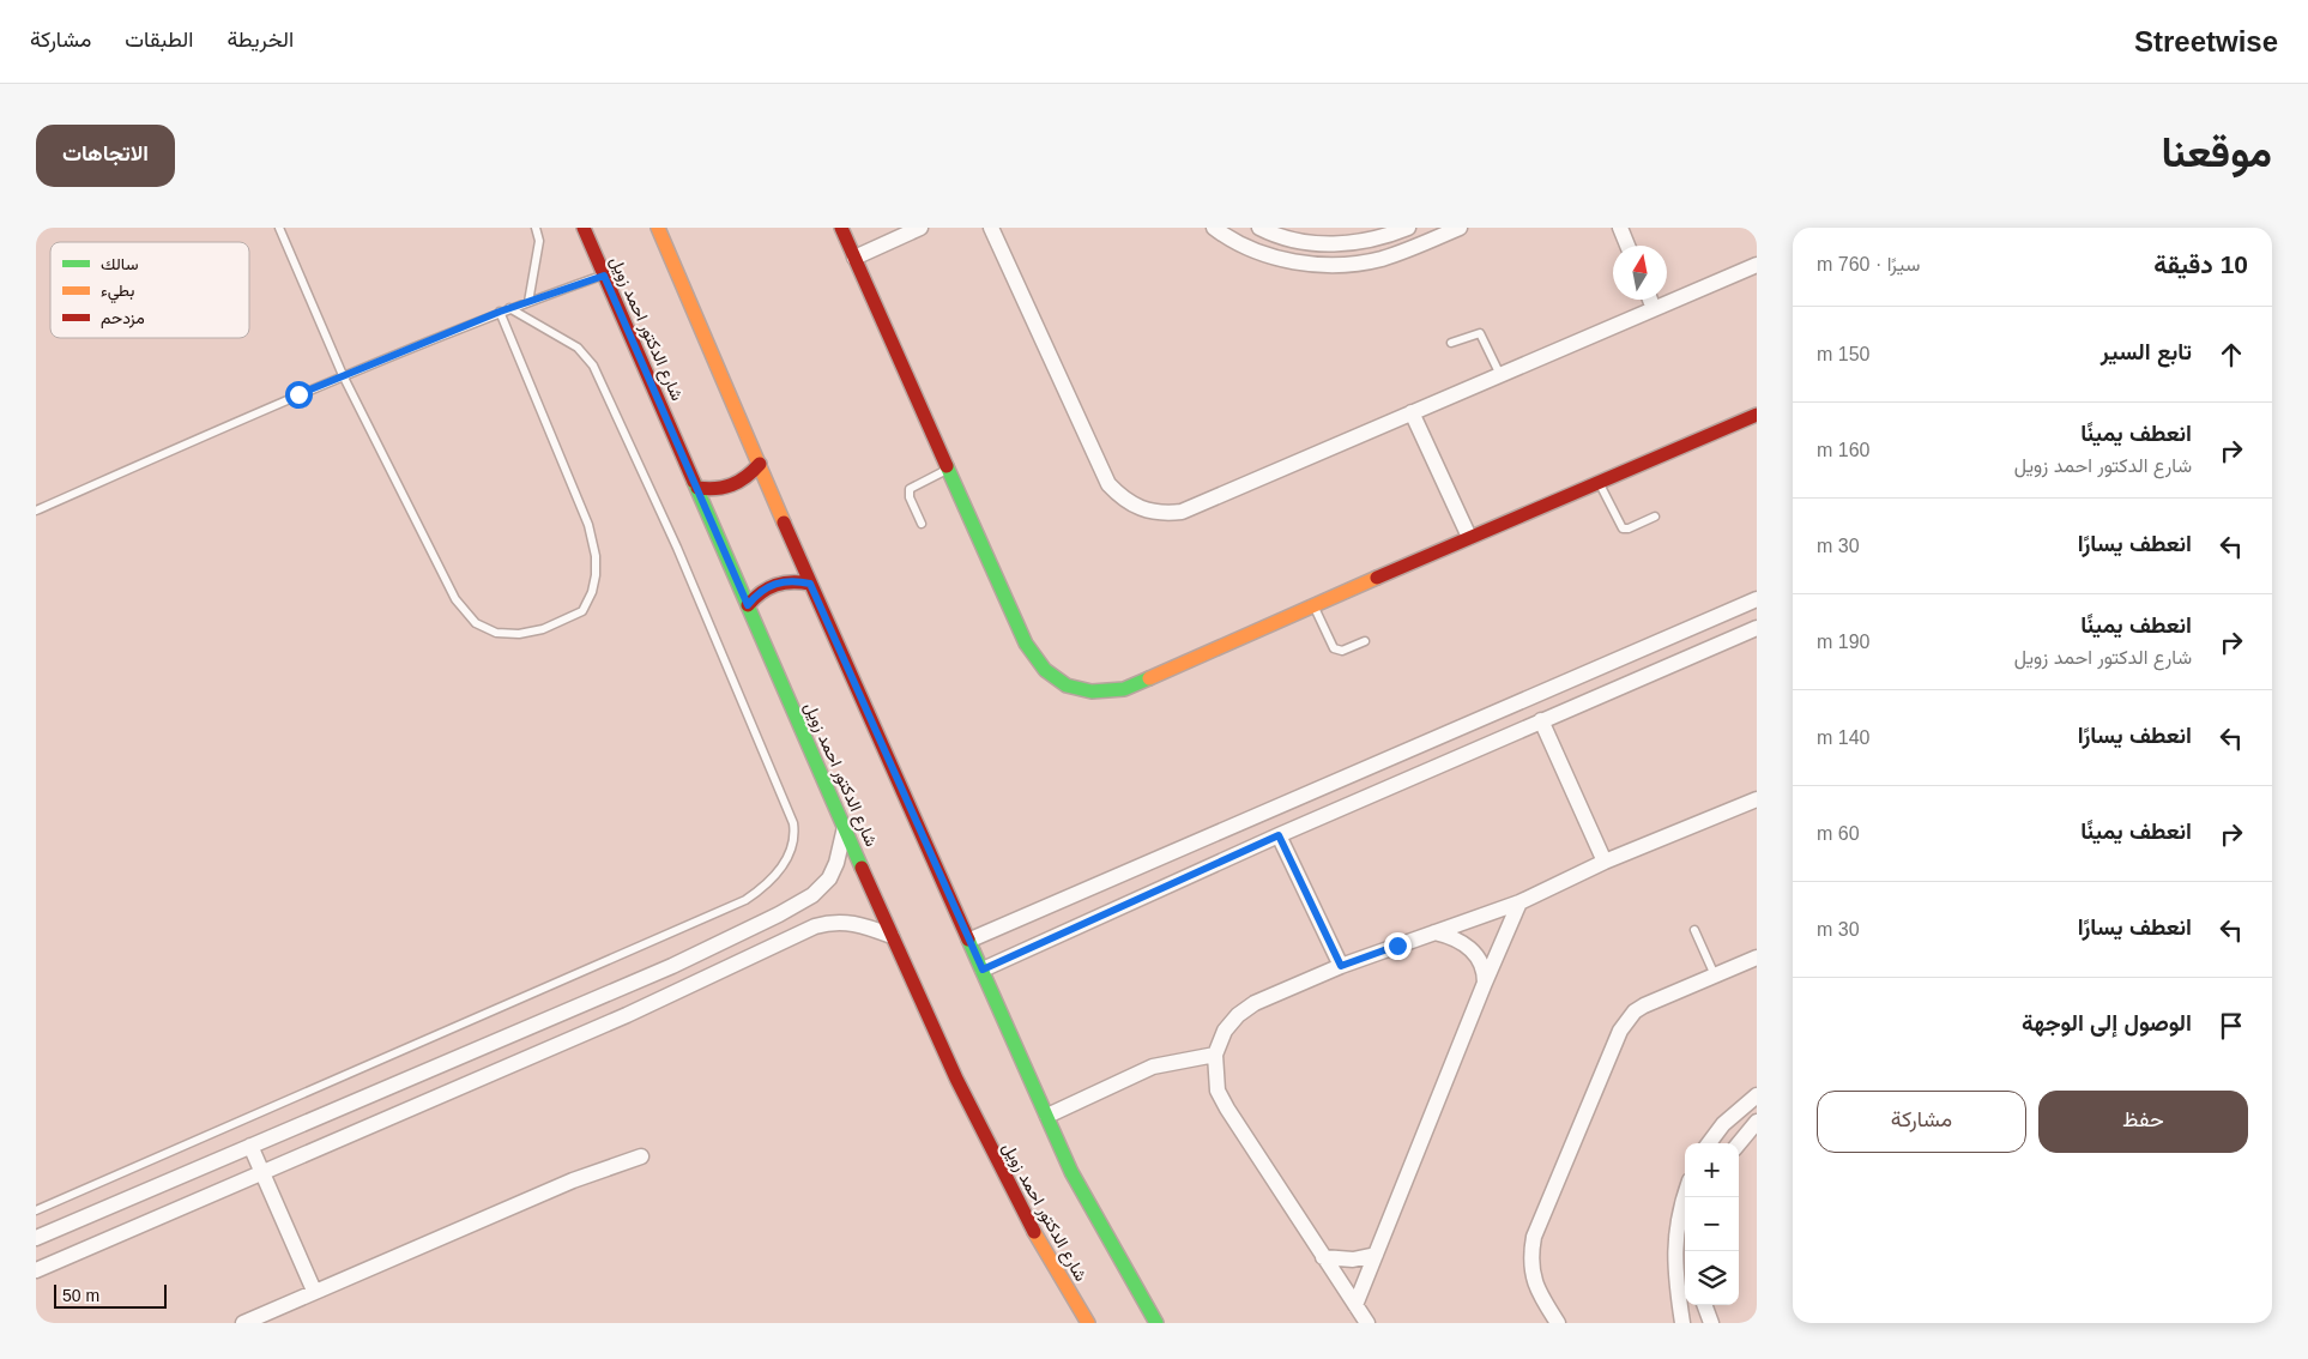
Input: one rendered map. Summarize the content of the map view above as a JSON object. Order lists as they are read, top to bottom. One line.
{"streets":{"street":["شارع الدكتور احمد زويل"]},"legend":["سالك","بطيء","مزدحم"],"scale_bar":"50 m","north":"top","page":{"header":"Streetwise","nav":["الخريطة","الطبقات","مشاركة"],"title":"موقعنا","buttons":["الاتجاهات",["حفظ","مشاركة"]],"heading":["10 دقيقة","سيرًا · 760 m"],"list":[["تابع السير","150 m"],["انعطف يمينًا","شارع الدكتور احمد زويل","160 m"],["انعطف يسارًا","30 m"],["انعطف يمينًا","شارع الدكتور احمد زويل","190 m"],["انعطف يسارًا","140 m"],["انعطف يمينًا","60 m"],["انعطف يسارًا","30 m"],"الوصول إلى الوجهة"],"map_buttons":["+","−"],"scale":"50 m"}}
